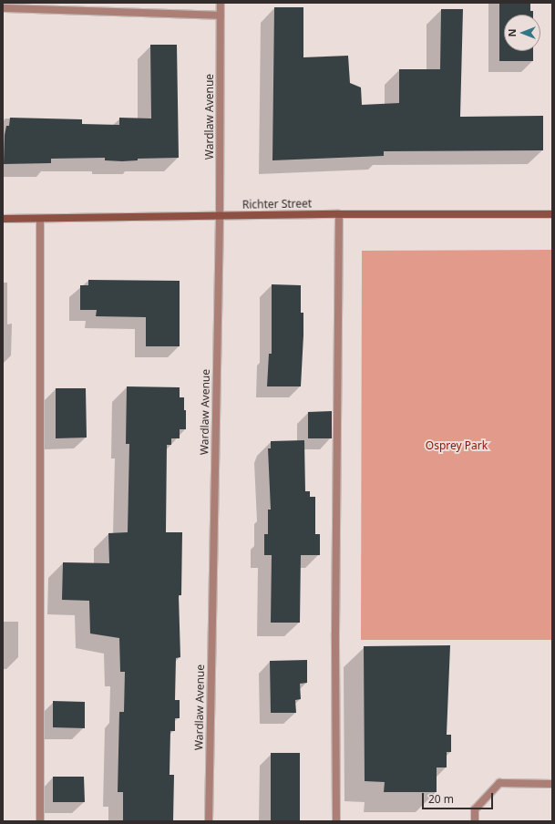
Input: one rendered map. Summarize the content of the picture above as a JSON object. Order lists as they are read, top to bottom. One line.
{"streets":{"main road":["Richter Street"],"street":["Wardlaw Avenue"]},"crossings":[["Wardlaw Avenue","Richter Street"]],"parks":["Osprey Park"],"scale_bar":"20 m","north":"left"}
